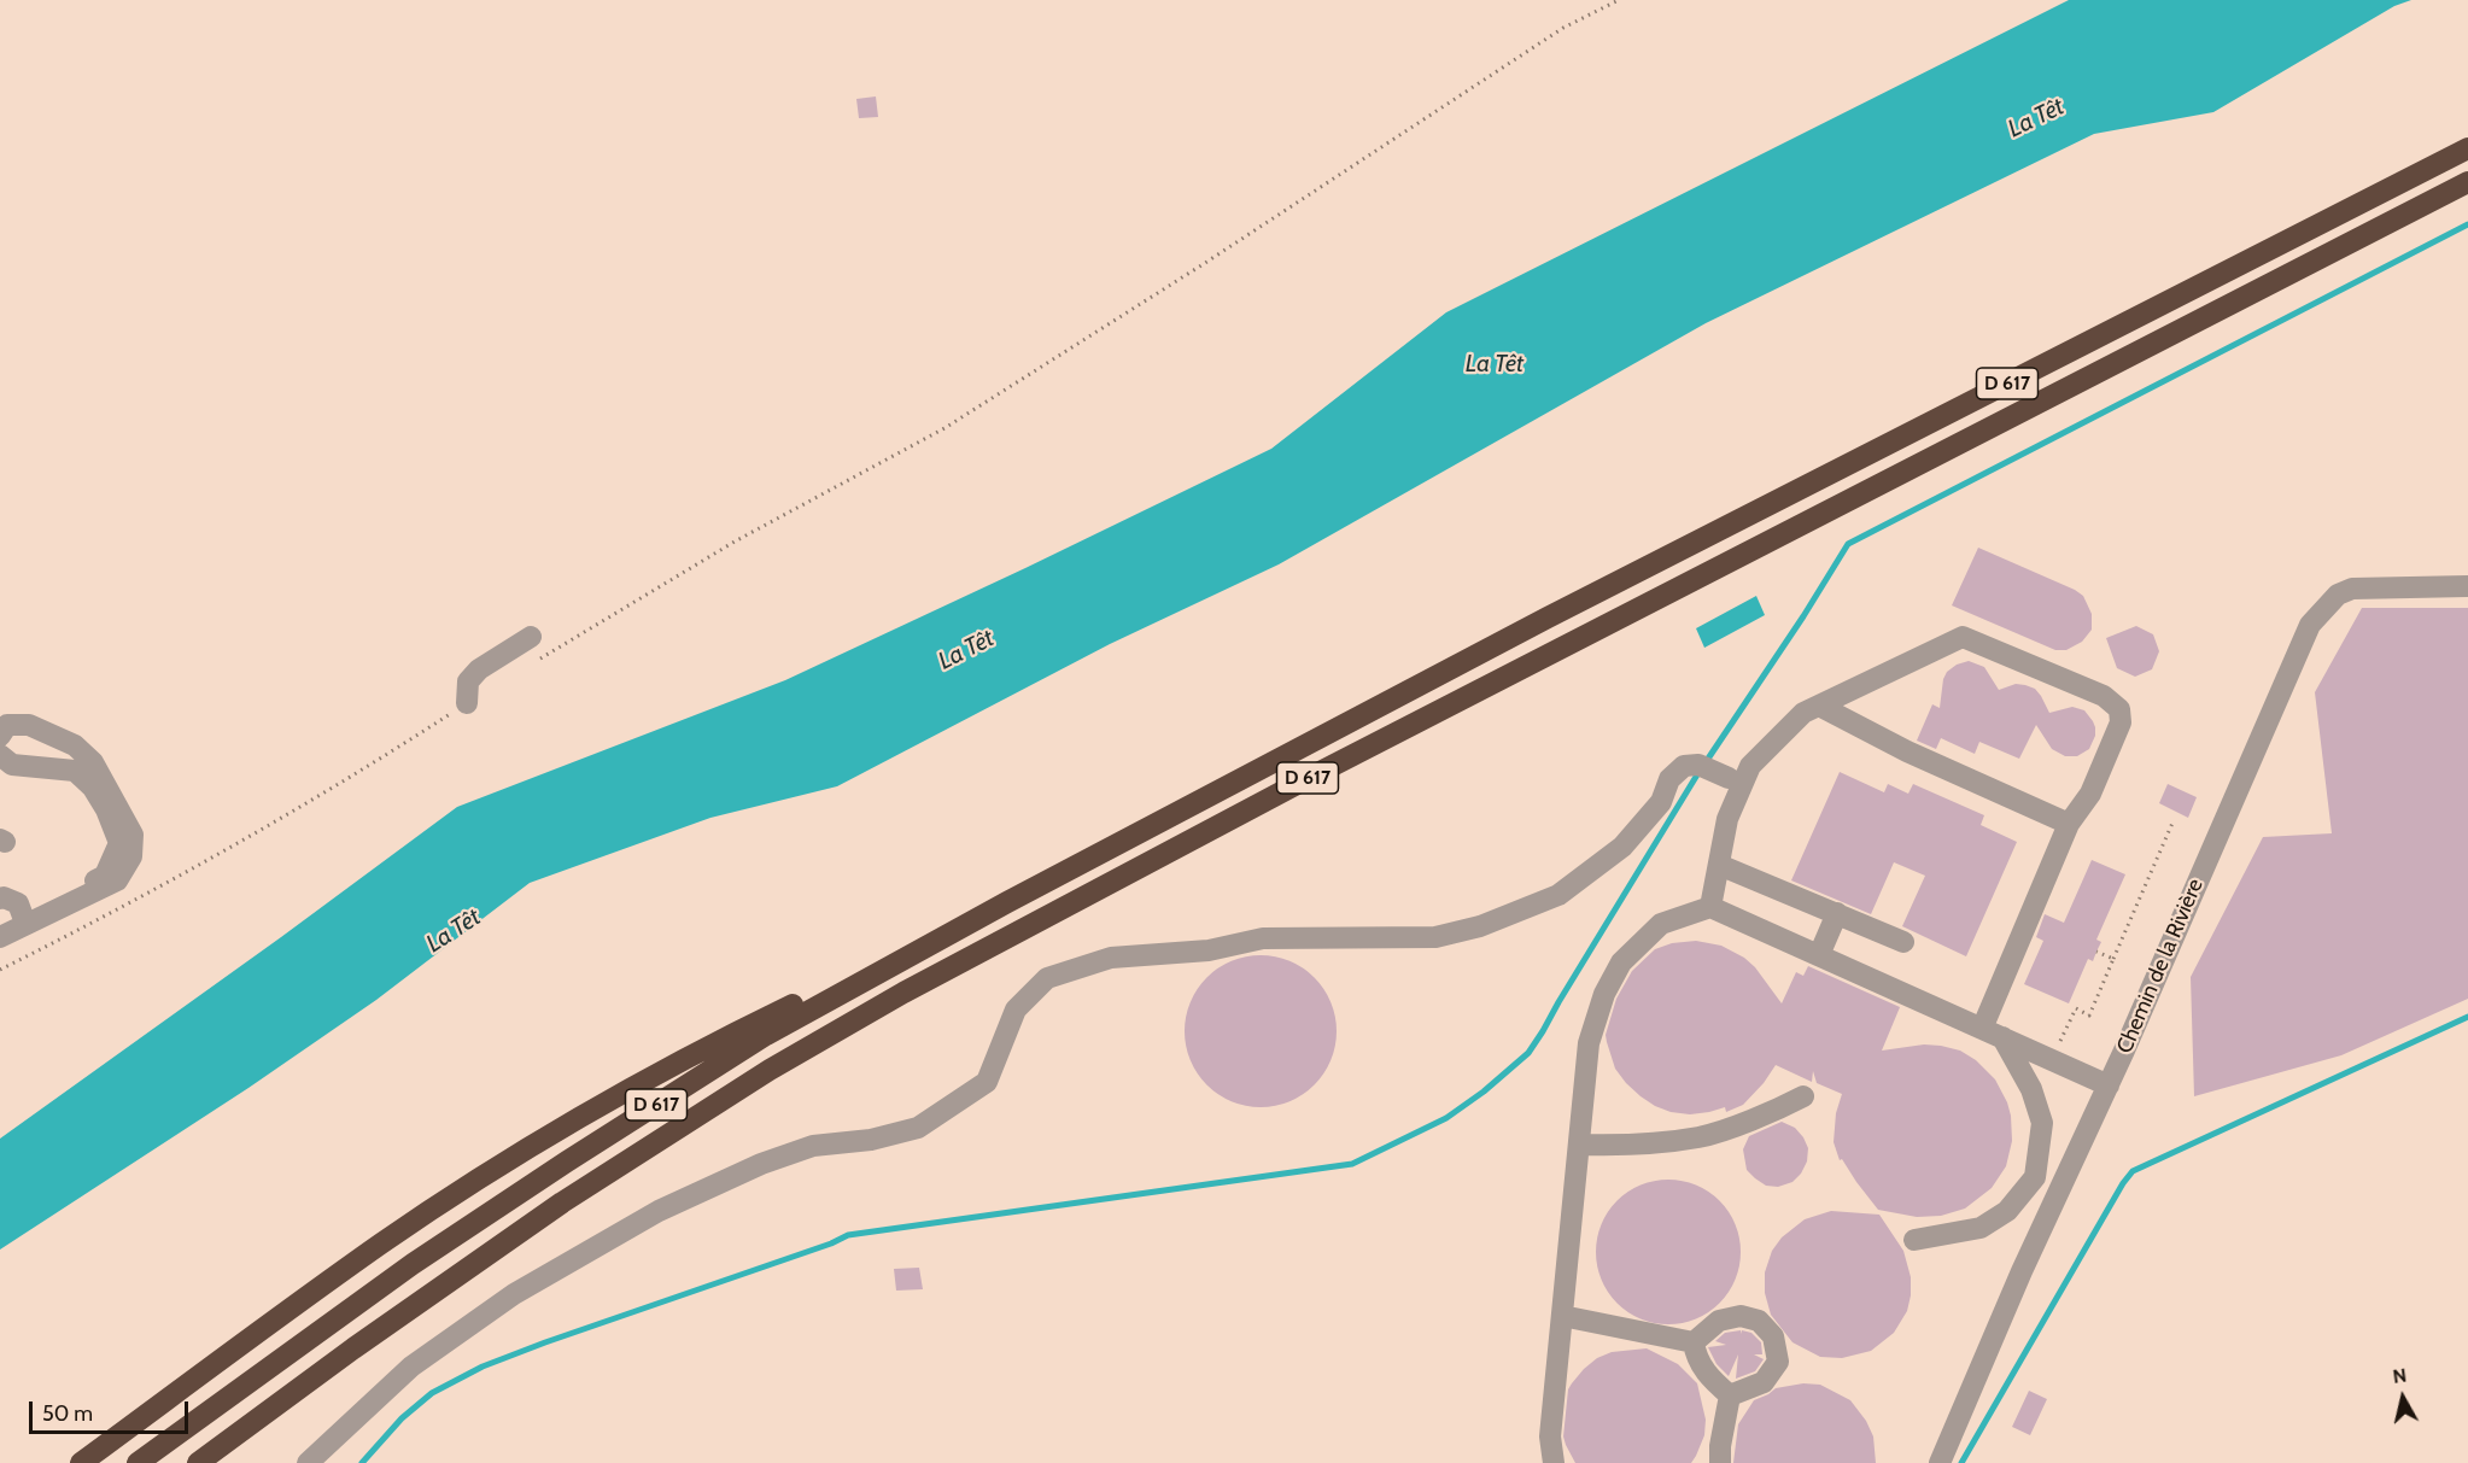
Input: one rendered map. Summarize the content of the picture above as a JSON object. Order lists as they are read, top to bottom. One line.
{"streets":{"highway":["D 617"],"street":["Chemin de la Rivière"]},"water":["La Têt"],"scale_bar":"50 m","north":"top"}
